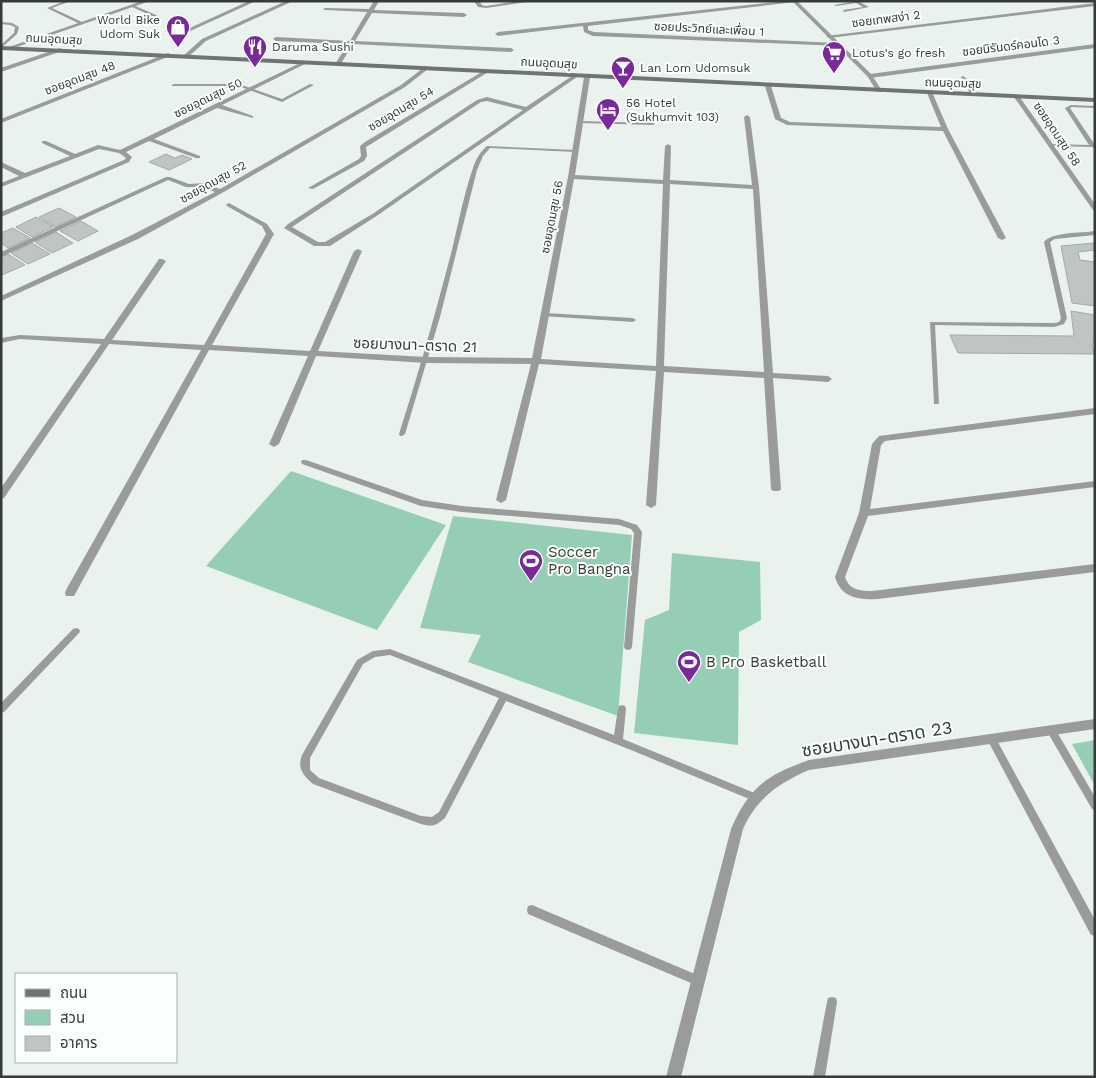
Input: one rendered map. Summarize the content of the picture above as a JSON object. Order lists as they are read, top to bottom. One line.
{"streets":{"main road":["ถนนอุดมสุข"],"street":["ซอยเทพสง่า 2","ซอยประวิทย์และเพื่อน 1","ซอยนิรันดร์คอนโด 3","ซอยอุดมสุข 48","ซอยอุดมสุข 50","ซอยอุดมสุข 54","ซอยอุดมสุข 58","ซอยอุดมสุข 52","ซอยอุดมสุข 56","ซอยบางนา-ตราด 21","ซอยบางนา-ตราด 23"]},"crossings":[["ถนนอุดมสุข","ซอยอุดมสุข 48"],["ถนนอุดมสุข","ซอยอุดมสุข 50"],["ถนนอุดมสุข","ซอยอุดมสุข 54"],["ถนนอุดมสุข","ซอยอุดมสุข 58"],["ถนนอุดมสุข","ซอยอุดมสุข 52"],["ถนนอุดมสุข","ซอยอุดมสุข 56"],["ซอยอุดมสุข 56","ซอยบางนา-ตราด 21"]],"places":{"shop":["World Bike Udom Suk"],"restaurant":["Daruma Sushi"],"supermarket":["Lotus's go fresh"],"bar":["Lan Lom Udomsuk"],"hotel":["56 Hotel (Sukhumvit 103)"],"sports":["Soccer Pro Bangna","B Pro Basketball"]},"legend":["ถนน","สวน","อาคาร"]}
